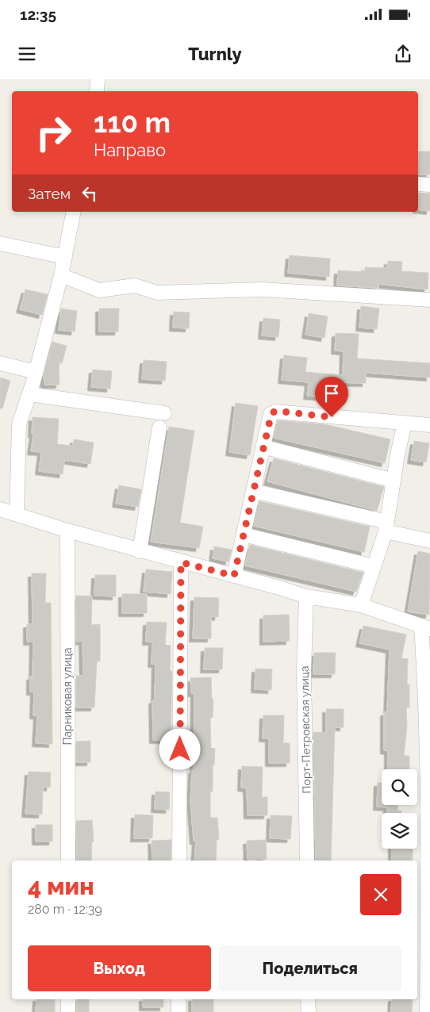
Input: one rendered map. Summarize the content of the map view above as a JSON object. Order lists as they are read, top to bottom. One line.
{"streets":{"street":["Парниковая улица","Порт-Петровская улица"]},"page":{"status":"12:35","header":"Turnly","turn":["110 m","Направо"],"then":"Затем","heading":["4 мин","280 m · 12:39"],"buttons":["Выход","Поделиться"]}}
